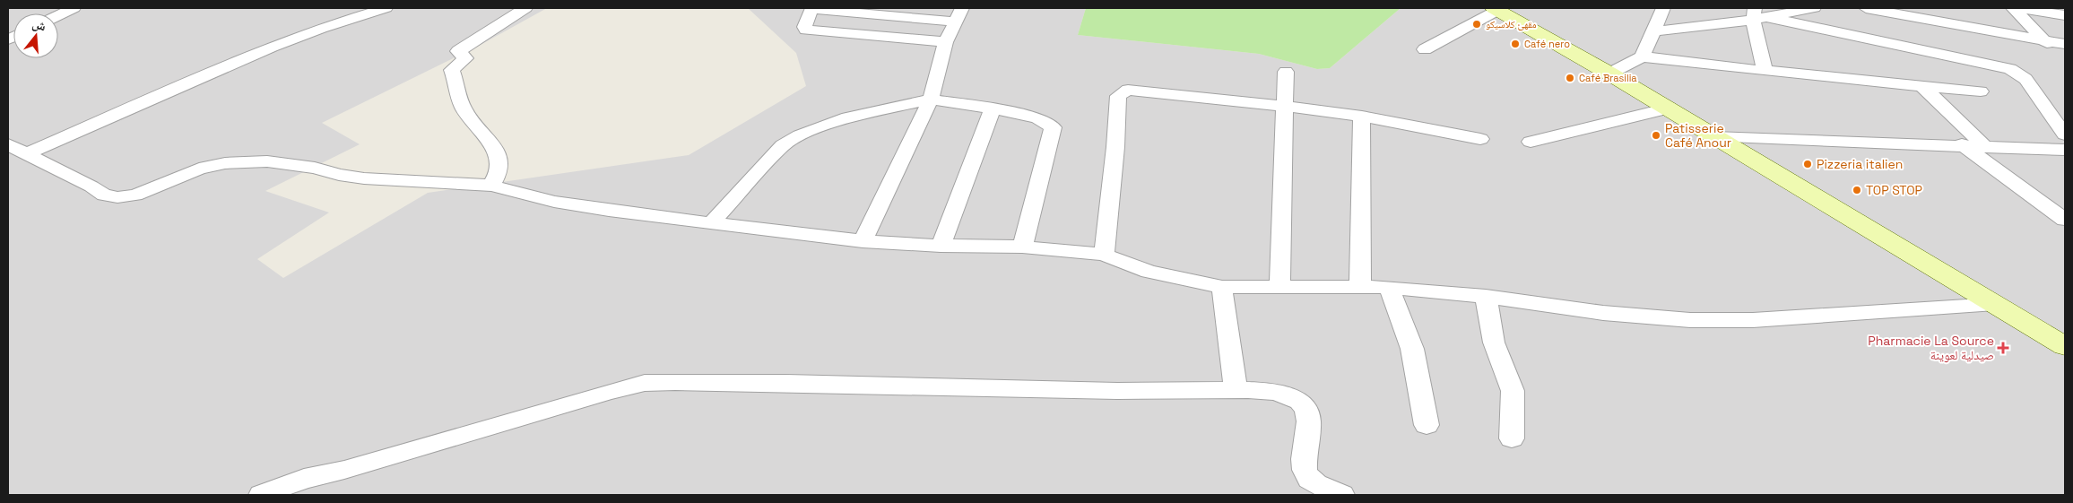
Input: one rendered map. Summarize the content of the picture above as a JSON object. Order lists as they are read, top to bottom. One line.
{"places":{"other":["مقهئ كلاسيكو","Café nero","Café Brasilia","Patisserie Café Anour","Pizzeria italien","TOP STOP"],"health":["Pharmacie La Source صيدلية لعوينة"]},"north":"top"}
